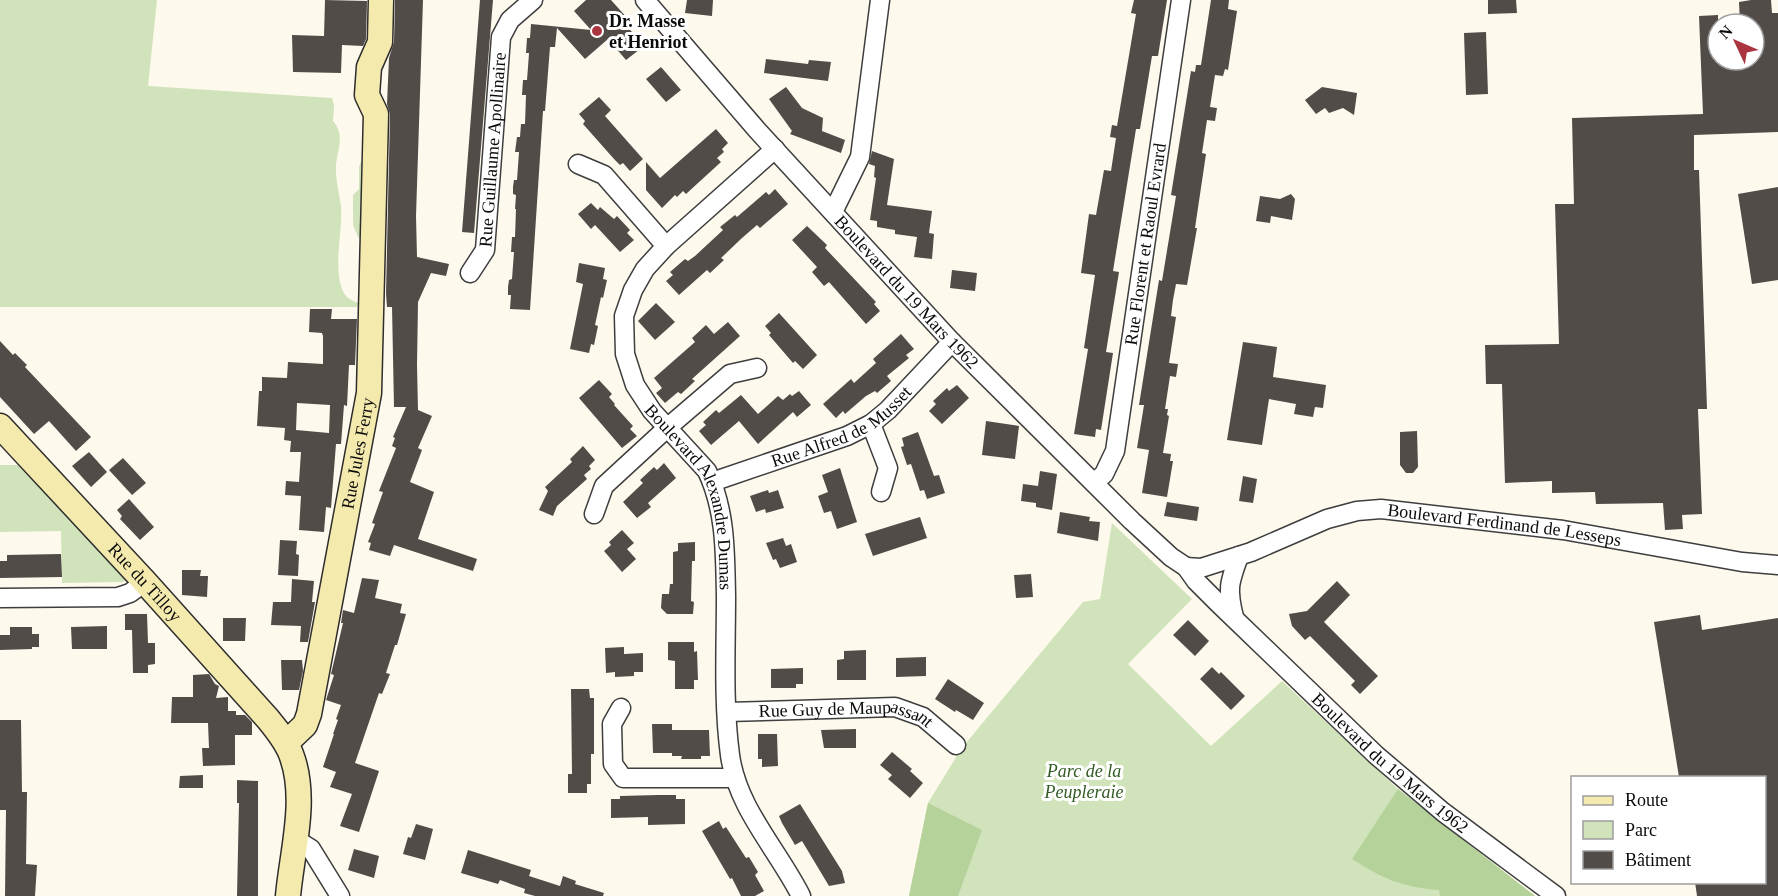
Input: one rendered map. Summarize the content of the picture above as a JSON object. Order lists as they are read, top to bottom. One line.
{"streets":{"street":["Rue Guillaume Apollinaire","Rue Florent et Raoul Evrard","Boulevard du 19 Mars 1962","Rue Alfred de Musset","Rue Jules Ferry","Boulevard Alexandre Dumas","Boulevard Ferdinand de Lesseps","Rue du Tilloy","Rue Guy de Maupassant"]},"crossings":[["Rue Florent et Raoul Evrard","Boulevard du 19 Mars 1962"],["Boulevard du 19 Mars 1962","Rue Alfred de Musset"],["Boulevard du 19 Mars 1962","Boulevard Alexandre Dumas"],["Boulevard du 19 Mars 1962","Boulevard Ferdinand de Lesseps"],["Rue Alfred de Musset","Boulevard Alexandre Dumas"],["Rue Jules Ferry","Rue du Tilloy"],["Boulevard Alexandre Dumas","Rue Guy de Maupassant"]],"parks":["Parc de la Peupleraie"],"places":["Dr. Masse et Henriot"],"legend":["Route","Parc","Bâtiment"],"north":"top left"}
